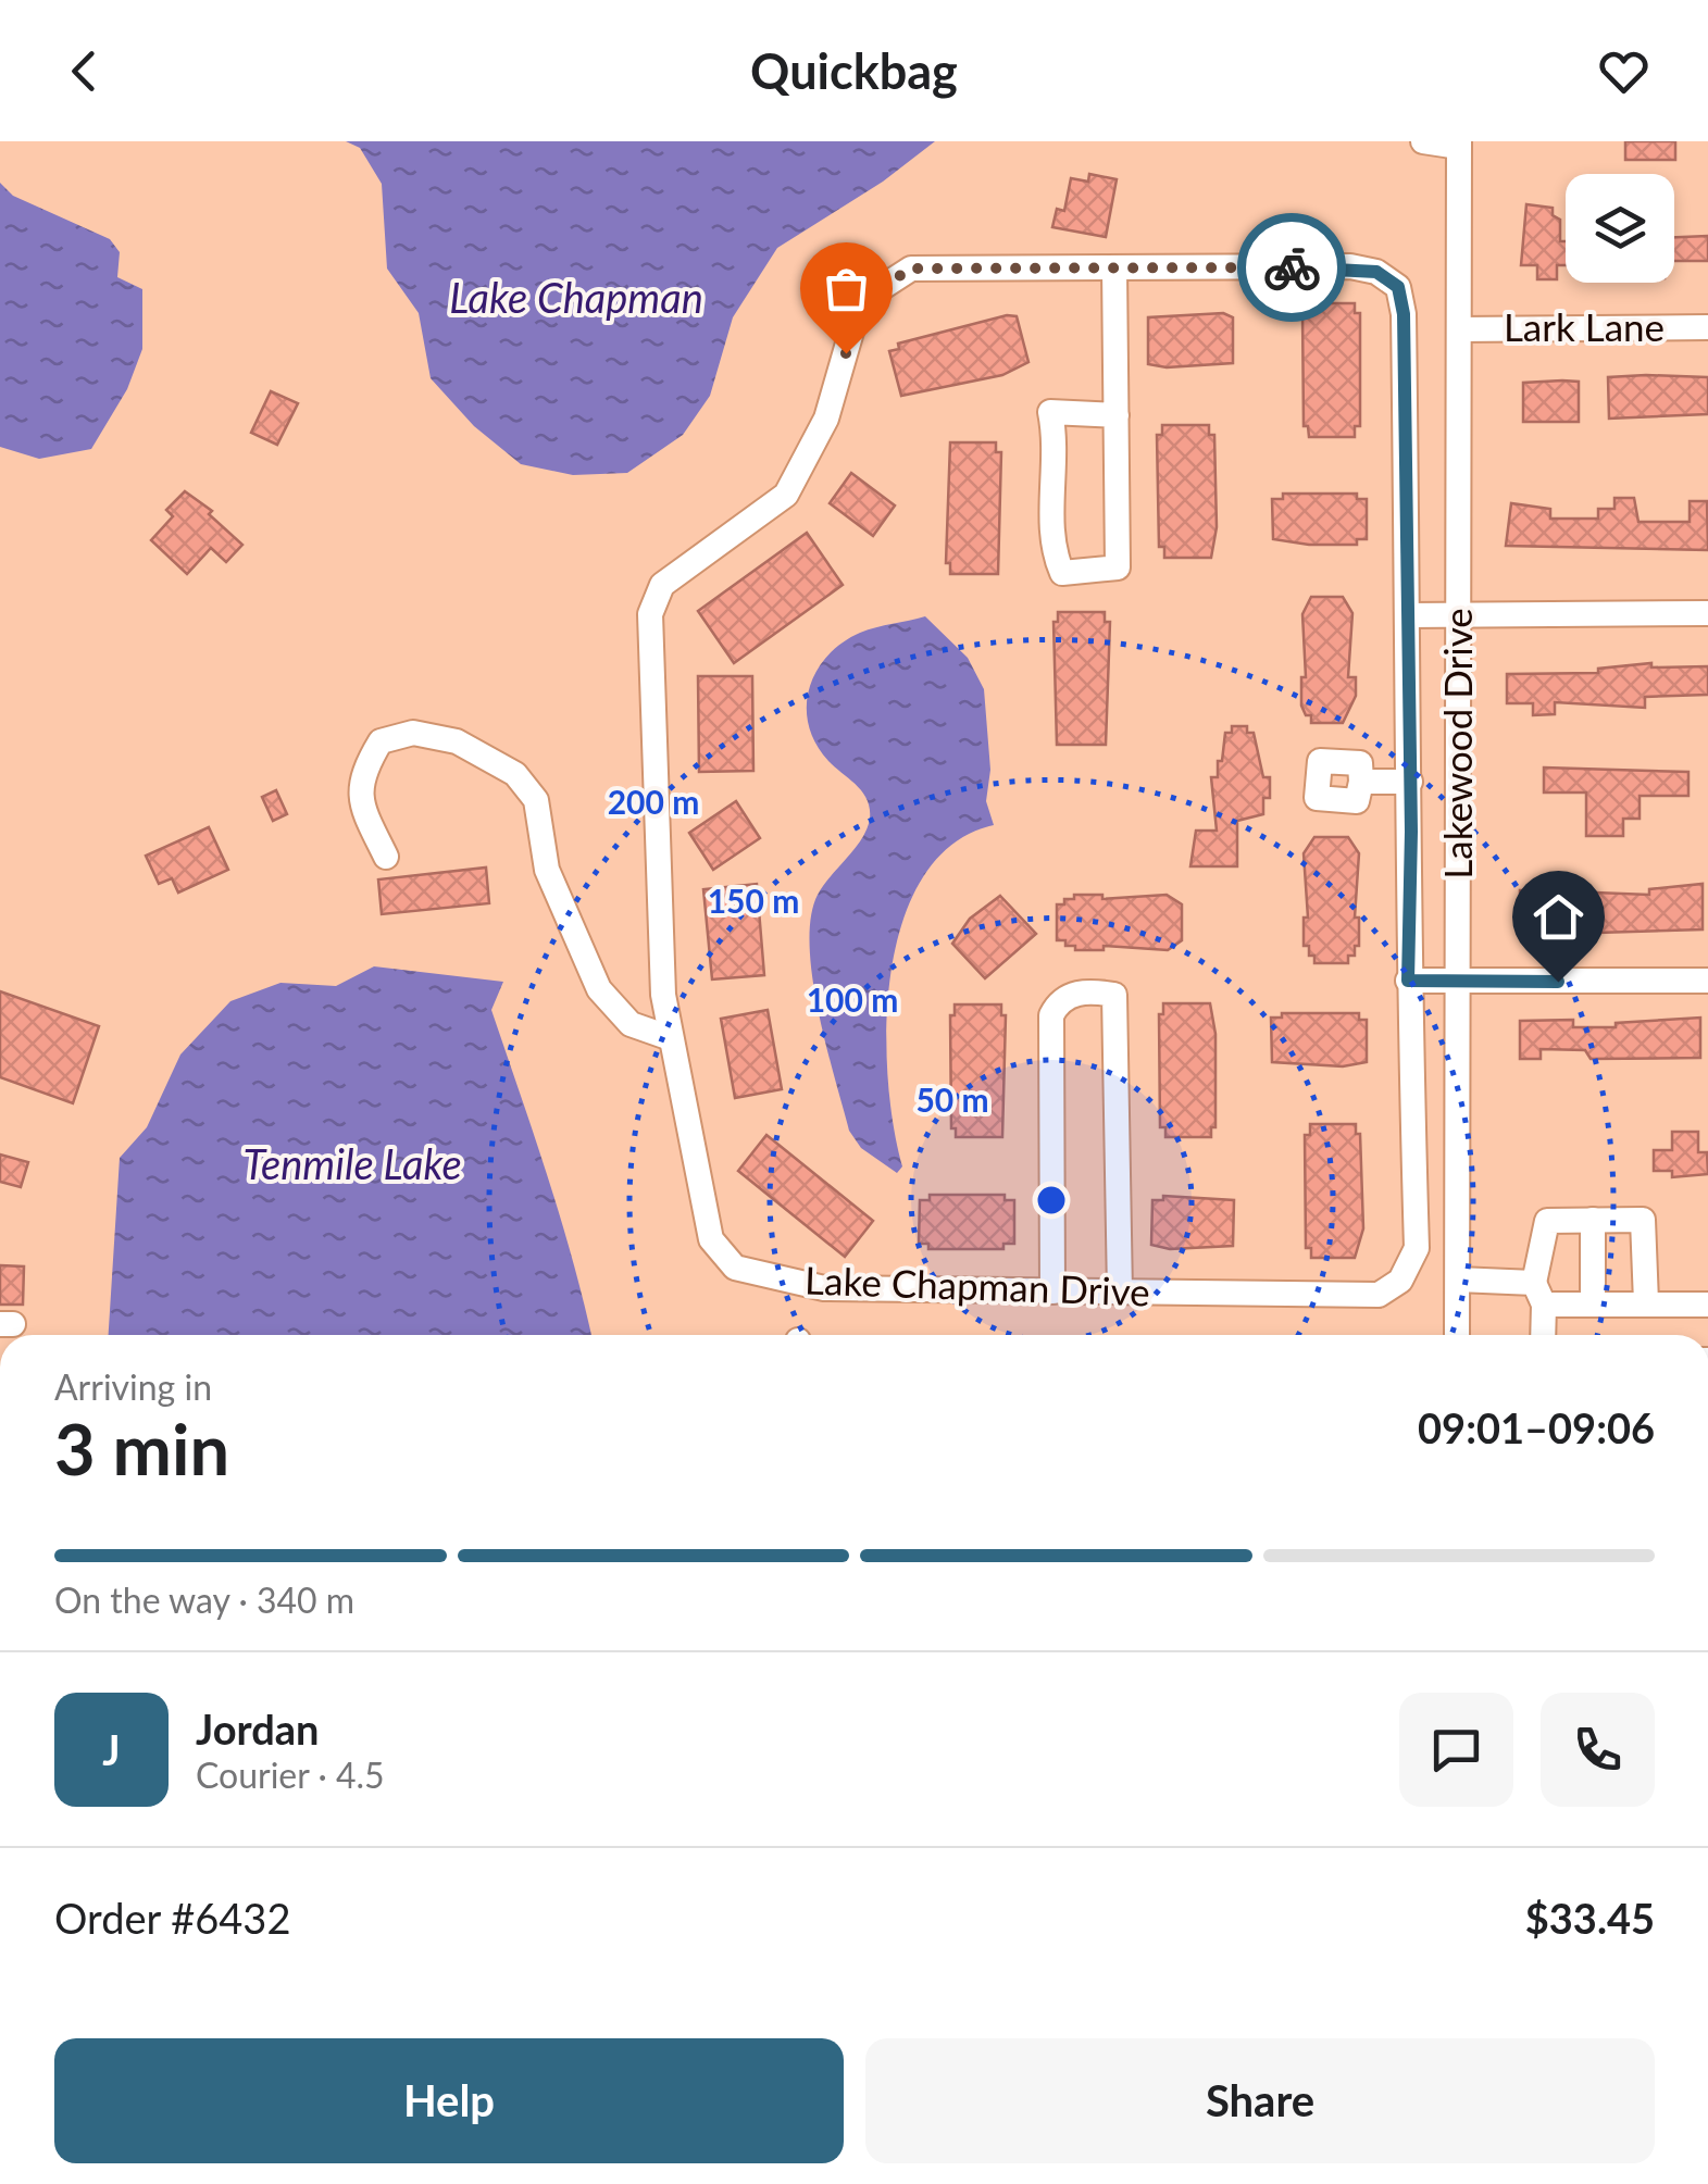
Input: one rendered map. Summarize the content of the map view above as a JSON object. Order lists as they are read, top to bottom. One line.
{"streets":{"street":["Lark Lane","Lakewood Drive","Lake Chapman Drive"]},"crossings":[["Lark Lane","Lakewood Drive"]],"water":["Lake Chapman","Tenmile Lake"],"page":{"header":"Quickbag","heading":["3 min","Arriving in","09:01–09:06"],"panel":["Jordan","Courier · 4.5","Order #6432","$33.45"],"bar":"On the way · 340 m","round":"J","buttons":["Help","Share"]},"rings":["200 m","150 m","100 m","50 m"]}
